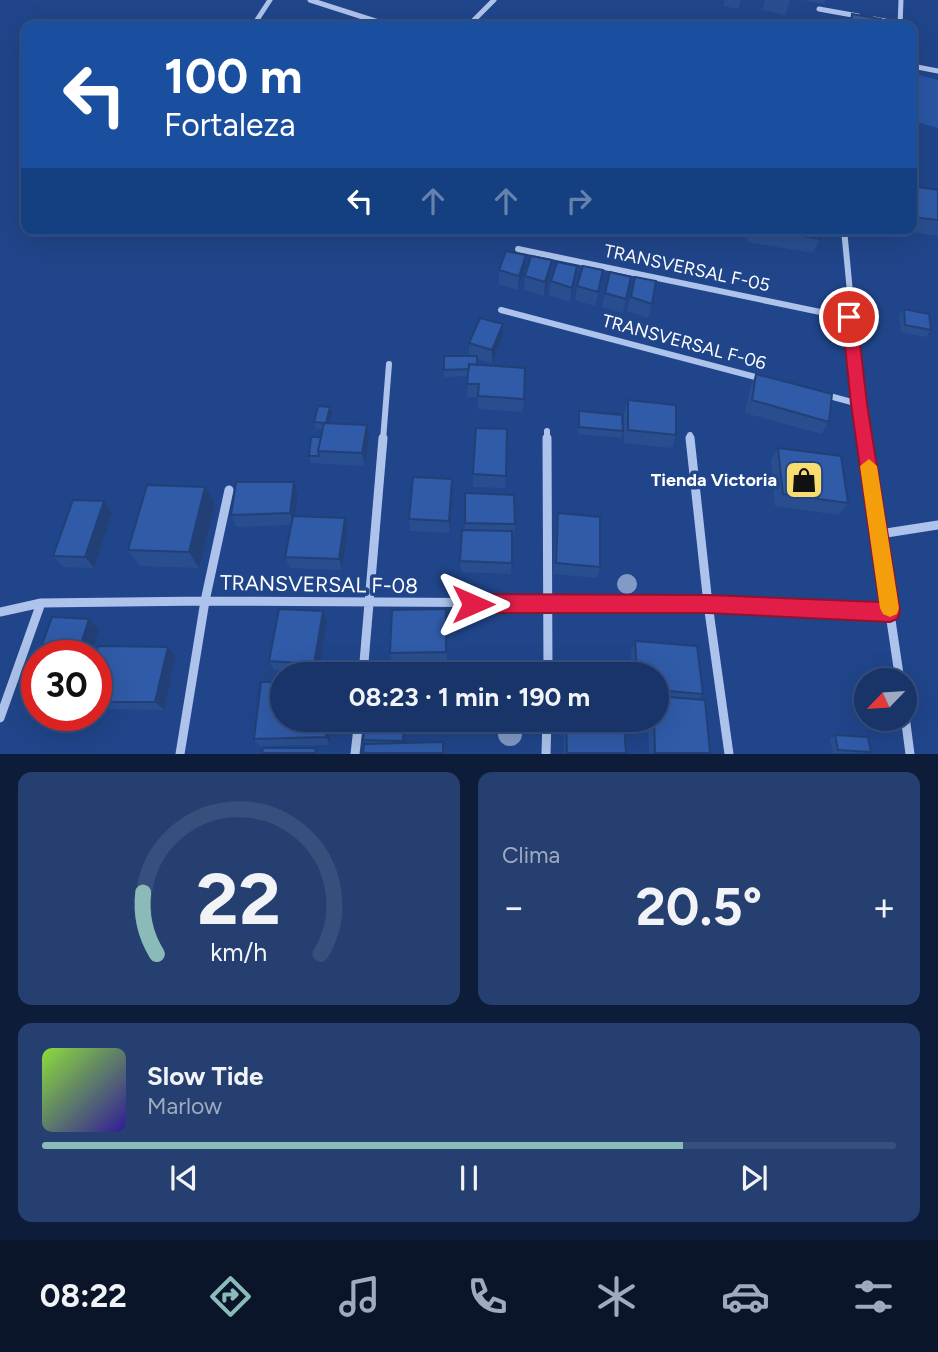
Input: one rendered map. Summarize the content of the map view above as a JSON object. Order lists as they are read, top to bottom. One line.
{"streets":{"street":["TRANSVERSAL F-05","TRANSVERSAL F-06","TRANSVERSAL F-08"]},"places":{"shop":["Tienda Victoria"]},"north":"bottom left","page":{"turn":["100 m","Fortaleza"],"limit":"30","trip":"08:23 · 1 min · 190 m","tile":"Clima","heat":["−","20.5°","+"],"song":["Slow Tide","Marlow"],"tabs":"08:22","gauge":["22","km/h"]}}
